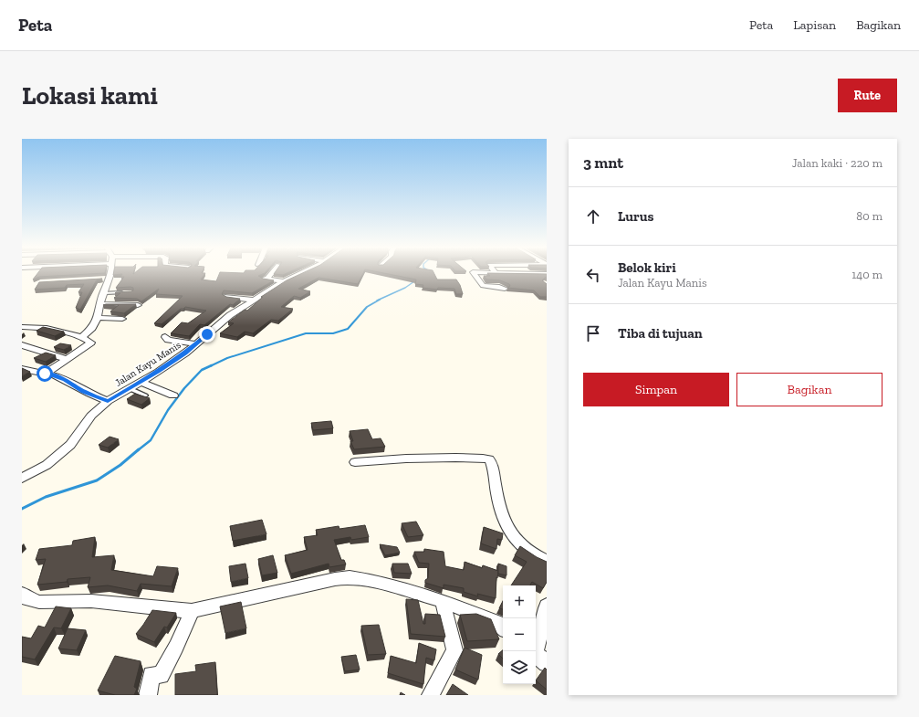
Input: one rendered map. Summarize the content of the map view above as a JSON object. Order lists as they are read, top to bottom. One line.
{"streets":{"street":["Jalan Kayu Manis"]},"page":{"header":"Peta","nav":["Peta","Lapisan","Bagikan"],"buttons":["Rute",["Simpan","Bagikan"]],"title":"Lokasi kami","heading":["3 mnt","Jalan kaki · 220 m"],"list":[["Lurus","80 m"],["Belok kiri","Jalan Kayu Manis","140 m"],"Tiba di tujuan"],"map_buttons":["+","−"]}}
